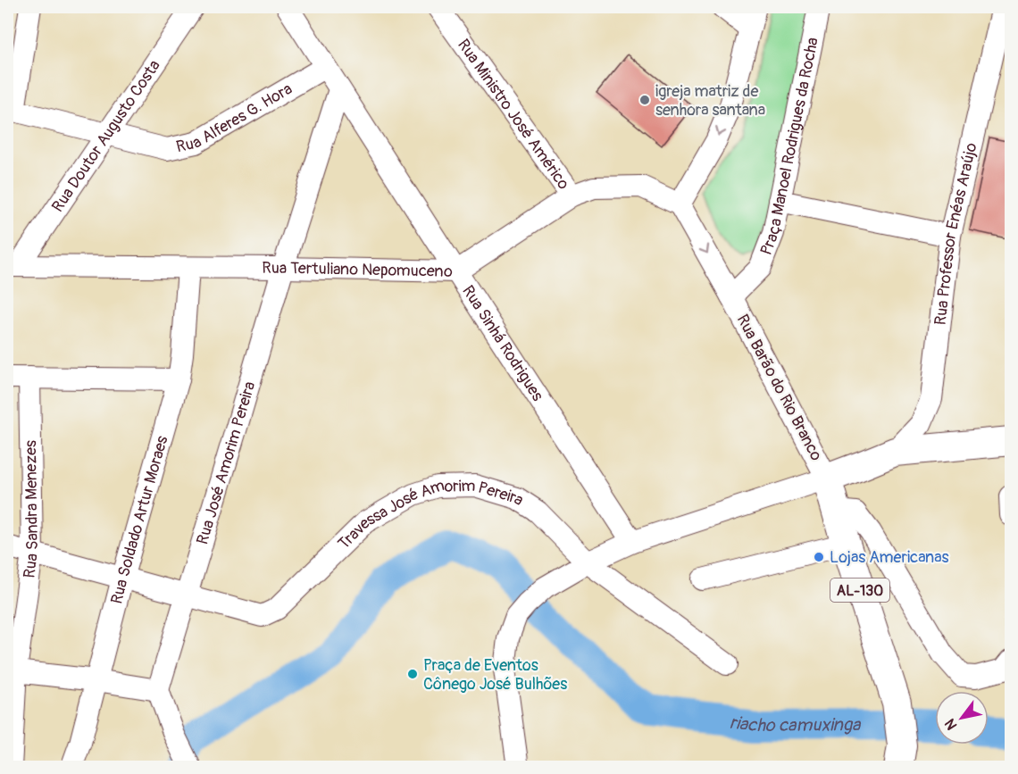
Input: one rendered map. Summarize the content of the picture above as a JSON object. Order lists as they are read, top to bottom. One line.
{"streets":{"main road":["AL-130"],"street":["Rua Ministro José Américo","Rua Alferes G. Hora","Rua Doutor Augusto Costa","Praça Manoel Rodrigues da Rocha","Rua Professor Enéas Araújo","Rua Tertuliano Nepomuceno","Rua Sinhá Rodrigues","Rua Barão do Rio Branco","Rua José Amorim Pereira","Rua Sandra Menezes","Rua Soldado Artur Moraes","Travessa José Amorim Pereira"]},"crossings":[["Rua Ministro José Américo","Rua Tertuliano Nepomuceno"],["Rua Alferes G. Hora","Rua Doutor Augusto Costa"],["Rua Alferes G. Hora","Rua Sinhá Rodrigues"],["Rua Doutor Augusto Costa","Rua Tertuliano Nepomuceno"],["Praça Manoel Rodrigues da Rocha","Rua Barão do Rio Branco"],["Rua Tertuliano Nepomuceno","Rua Sinhá Rodrigues"],["Rua Tertuliano Nepomuceno","Rua José Amorim Pereira"],["Rua Tertuliano Nepomuceno","Rua Soldado Artur Moraes"],["Rua Sinhá Rodrigues","Rua José Amorim Pereira"],["Rua Barão do Rio Branco","AL-130"],["Rua José Amorim Pereira","Travessa José Amorim Pereira"]],"water":["riacho camuxinga"],"places":["igreja matriz de senhora santana","Lojas Americanas","Praça de Eventos Cônego José Bulhões"],"north":"bottom left"}
